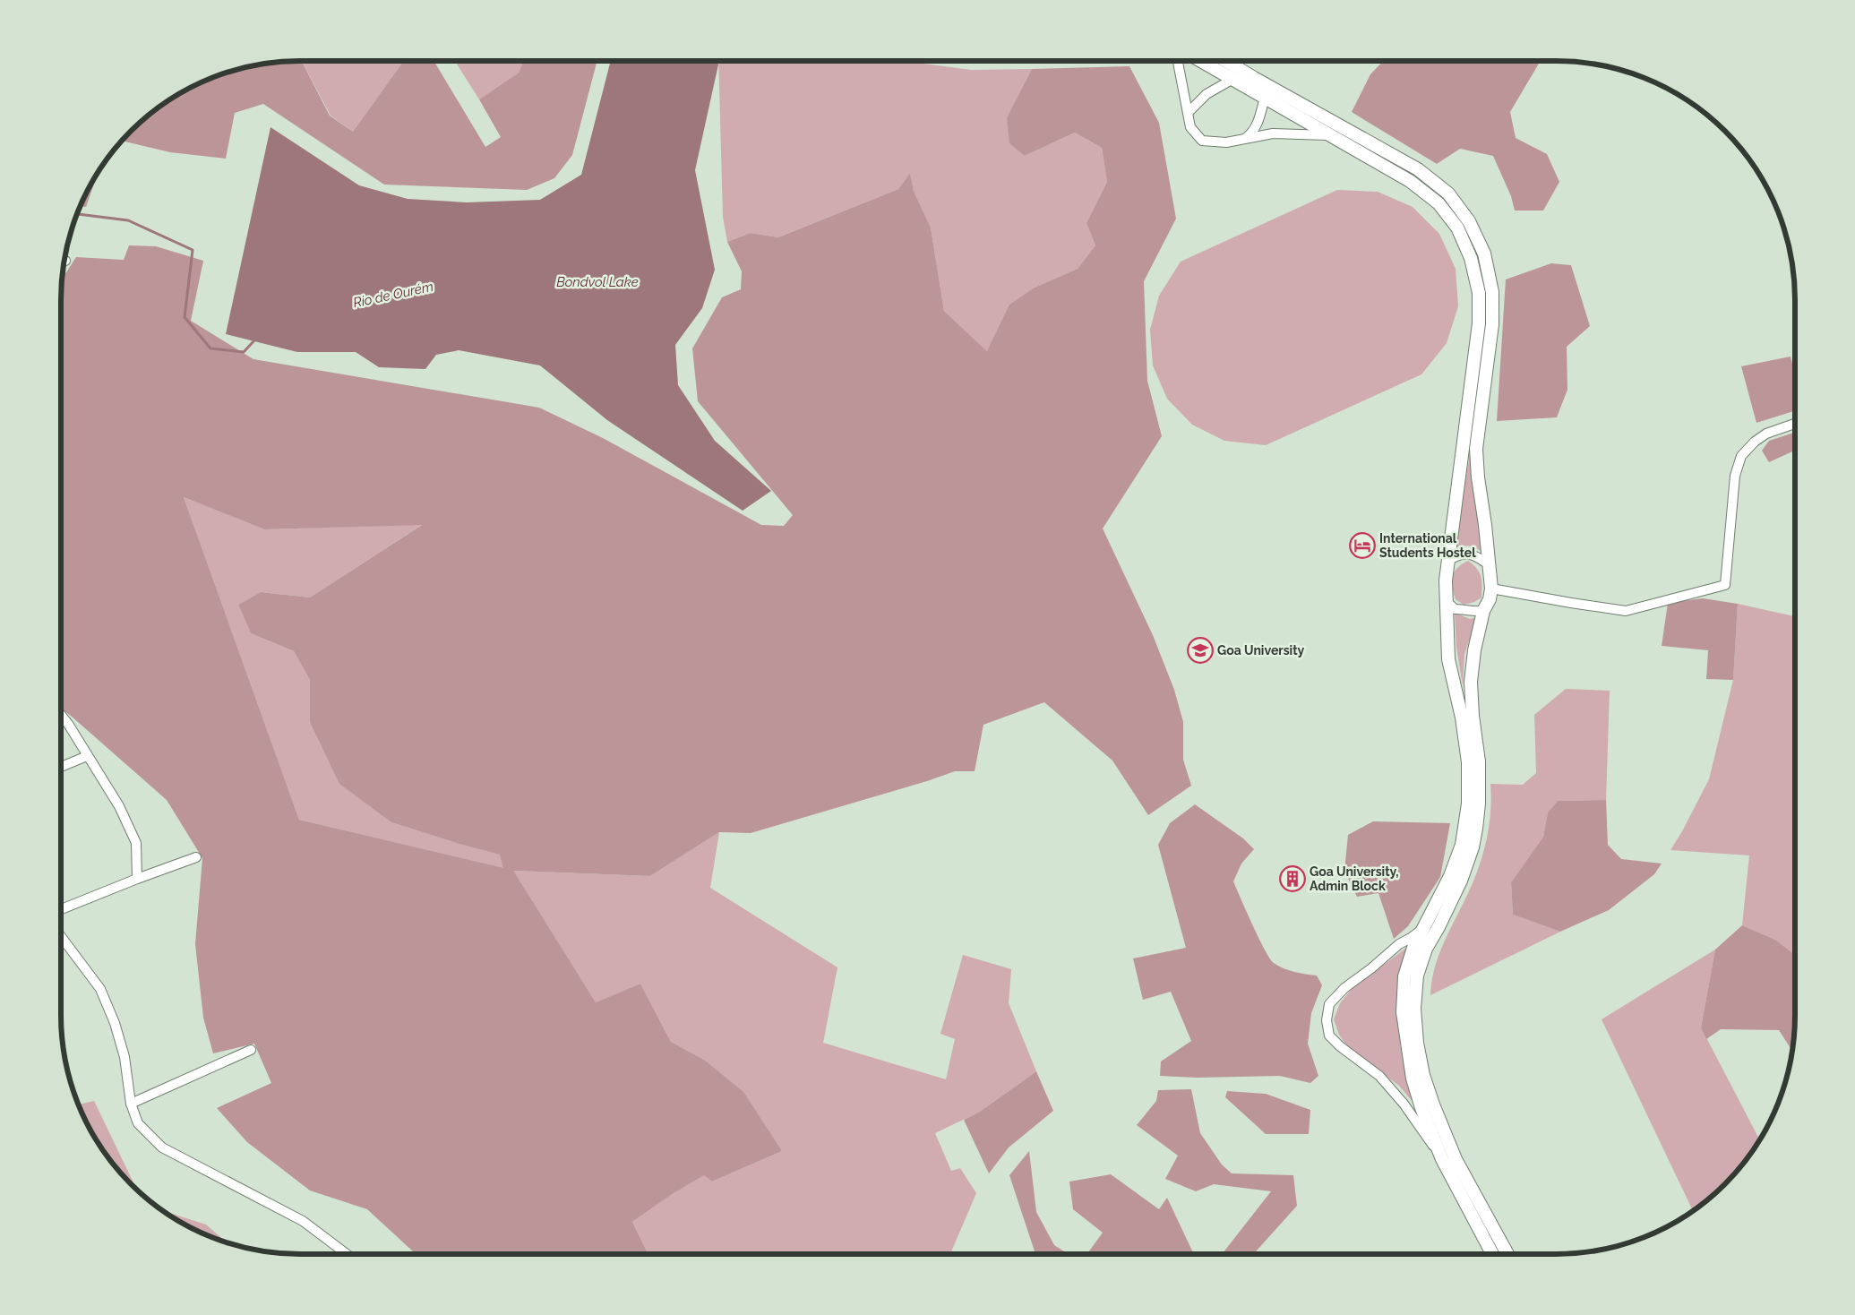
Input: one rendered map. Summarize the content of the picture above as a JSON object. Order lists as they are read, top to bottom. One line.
{"water":["Bondvol Lake","Rio de Ourém"],"places":{"hotel":["International Students Hostel"],"school or university":["Goa University"],"building":["Goa University, Admin Block"]}}
